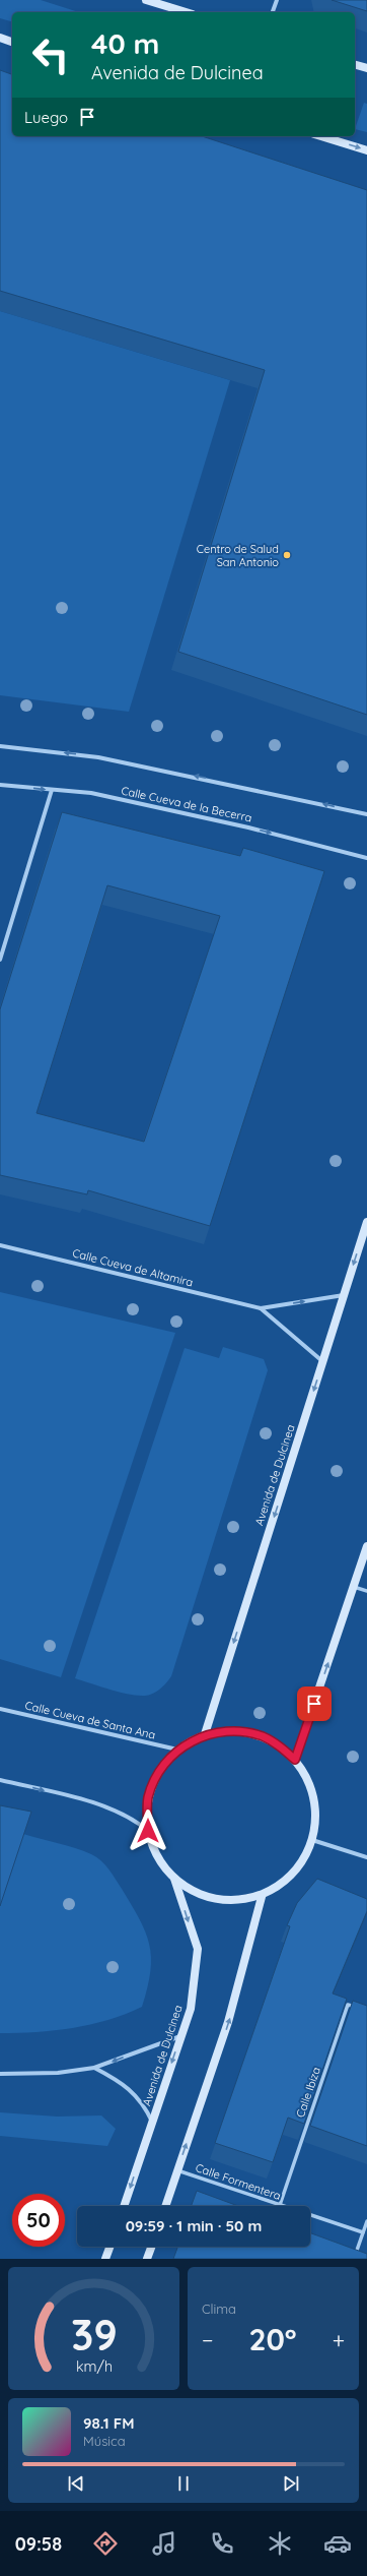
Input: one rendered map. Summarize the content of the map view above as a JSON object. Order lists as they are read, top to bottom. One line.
{"streets":{"main road":["Avenida de Dulcinea"],"street":["Calle Cueva de la Becerra","Calle Cueva de Altamira","Calle Cueva de Santa Ana","Calle Ibiza","Calle Formentera"]},"crossings":[["Calle Ibiza","Calle Formentera"]],"places":["Centro de Salud San Antonio"],"page":{"turn":["40 m","Avenida de Dulcinea"],"then":"Luego","limit":"50","trip":"09:59 · 1 min · 50 m","tile":"Clima","heat":["−","20°","+"],"song":["98.1 FM","Música"],"tabs":"09:58","gauge":["39","km/h"]}}
